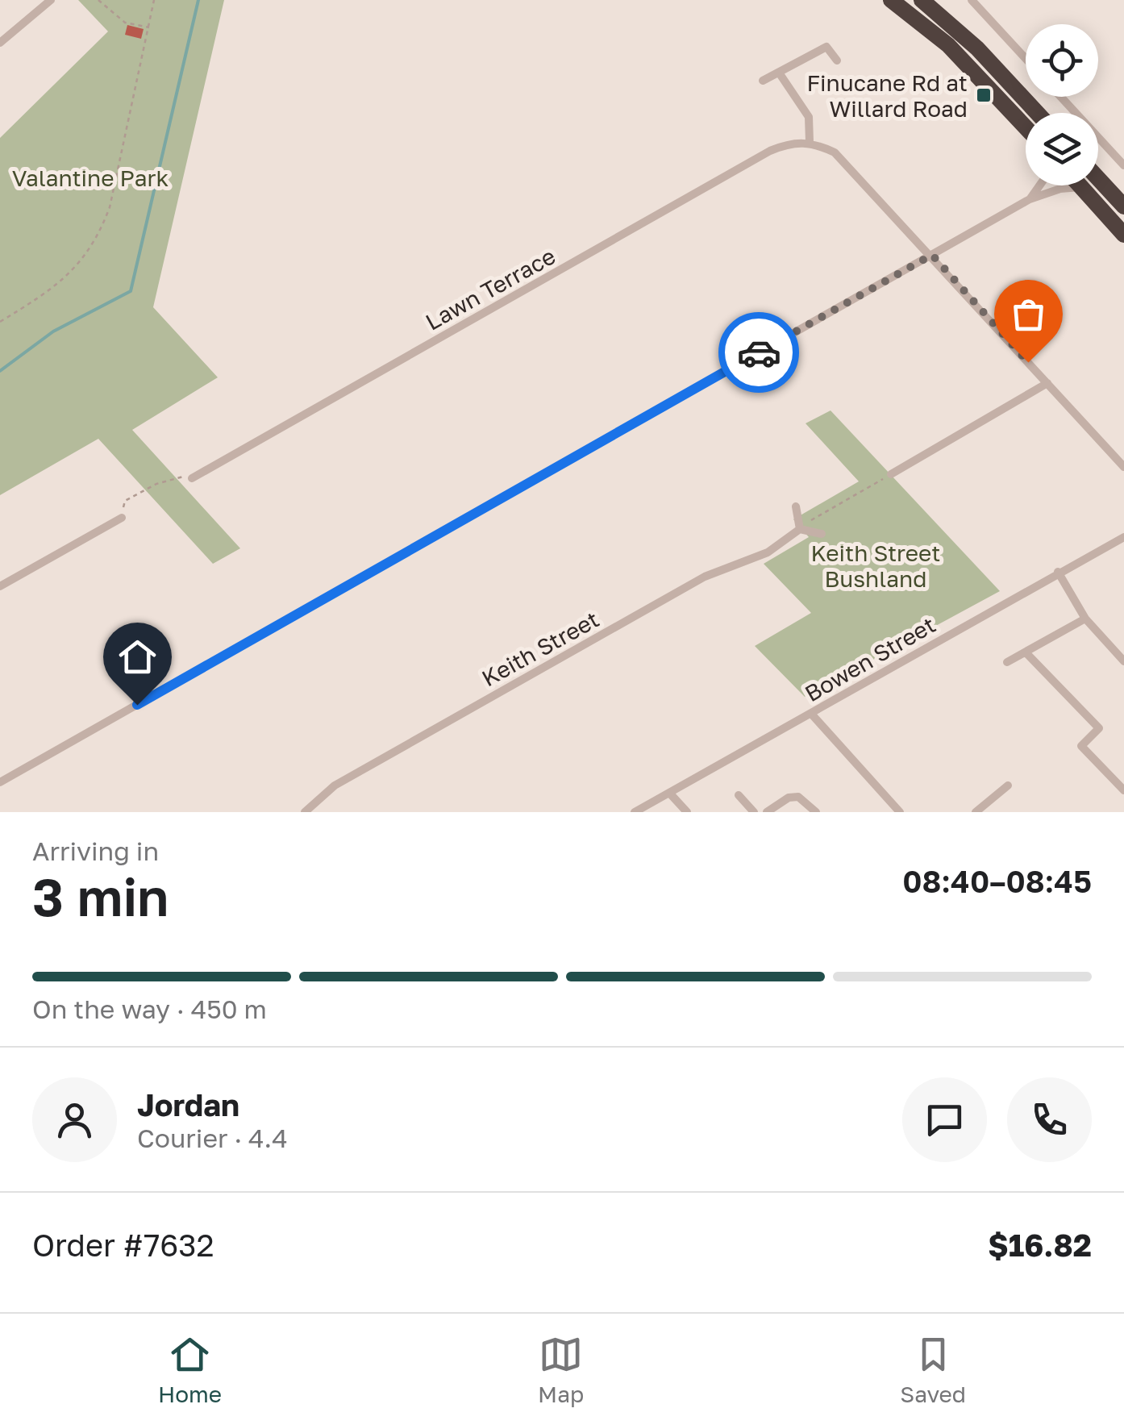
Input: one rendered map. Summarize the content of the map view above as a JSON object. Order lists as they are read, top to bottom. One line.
{"streets":{"street":["Lawn Terrace","Keith Street","Bowen Street"]},"parks":["Valantine Park","Keith Street Bushland"],"places":{"transit":["Finucane Rd at Willard Road"]},"page":{"heading":["3 min","Arriving in","08:40–08:45"],"panel":["Jordan","Courier · 4.4","Order #7632","$16.82"],"bar":"On the way · 450 m","tabs":["Home","Map","Saved"]}}
